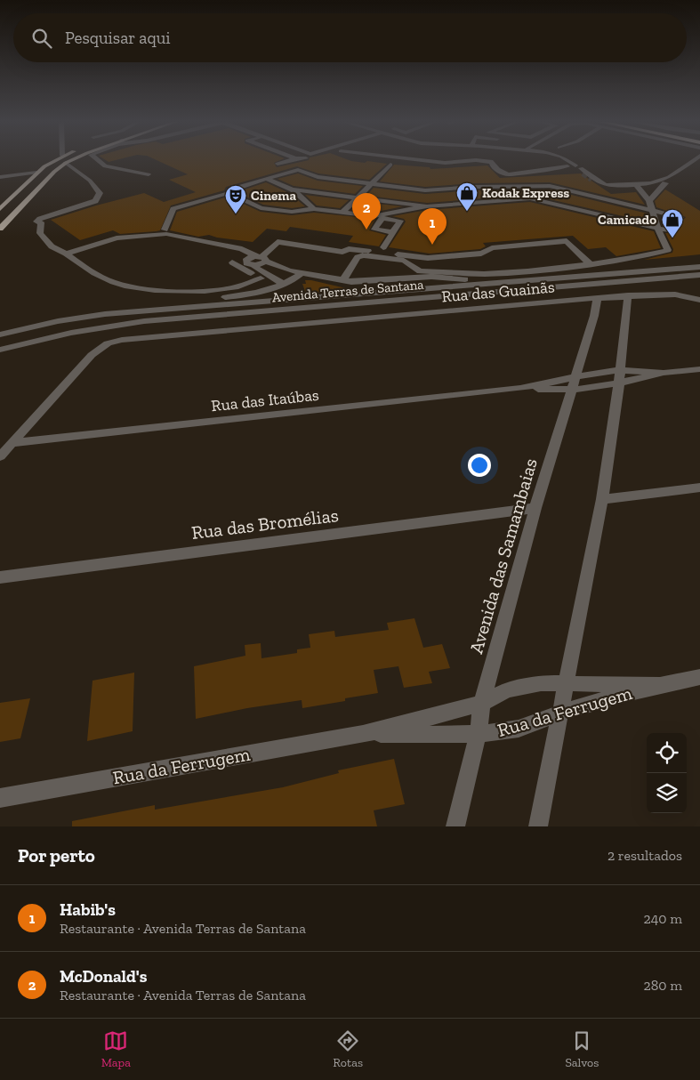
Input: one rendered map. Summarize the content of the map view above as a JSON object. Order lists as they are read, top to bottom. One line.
{"streets":{"street":["Avenida Terras de Santana","Rua das Guainãs","Rua das Itaúbas","Rua das Bromélias","Avenida das Samambaias","Rua da Ferrugem"]},"crossings":[["Rua das Guainãs","Rua das Itaúbas"],["Rua das Guainãs","Avenida das Samambaias"],["Rua das Itaúbas","Avenida das Samambaias"],["Rua das Bromélias","Avenida das Samambaias"],["Avenida das Samambaias","Rua da Ferrugem"]],"places":{"shop":["Kodak Express","Camicado"],"theatre":["Cinema"]},"page":{"search":"Pesquisar aqui","pins":["2","1"],"heading":["Por perto","2 resultados"],"list":[{"mark":"1","name":"Habib's","note":"Restaurante · Avenida Terras de Santana","value":"240 m"},{"mark":"2","name":"McDonald's","note":"Restaurante · Avenida Terras de Santana","value":"280 m"}],"nav":["Mapa","Rotas","Salvos"]}}
